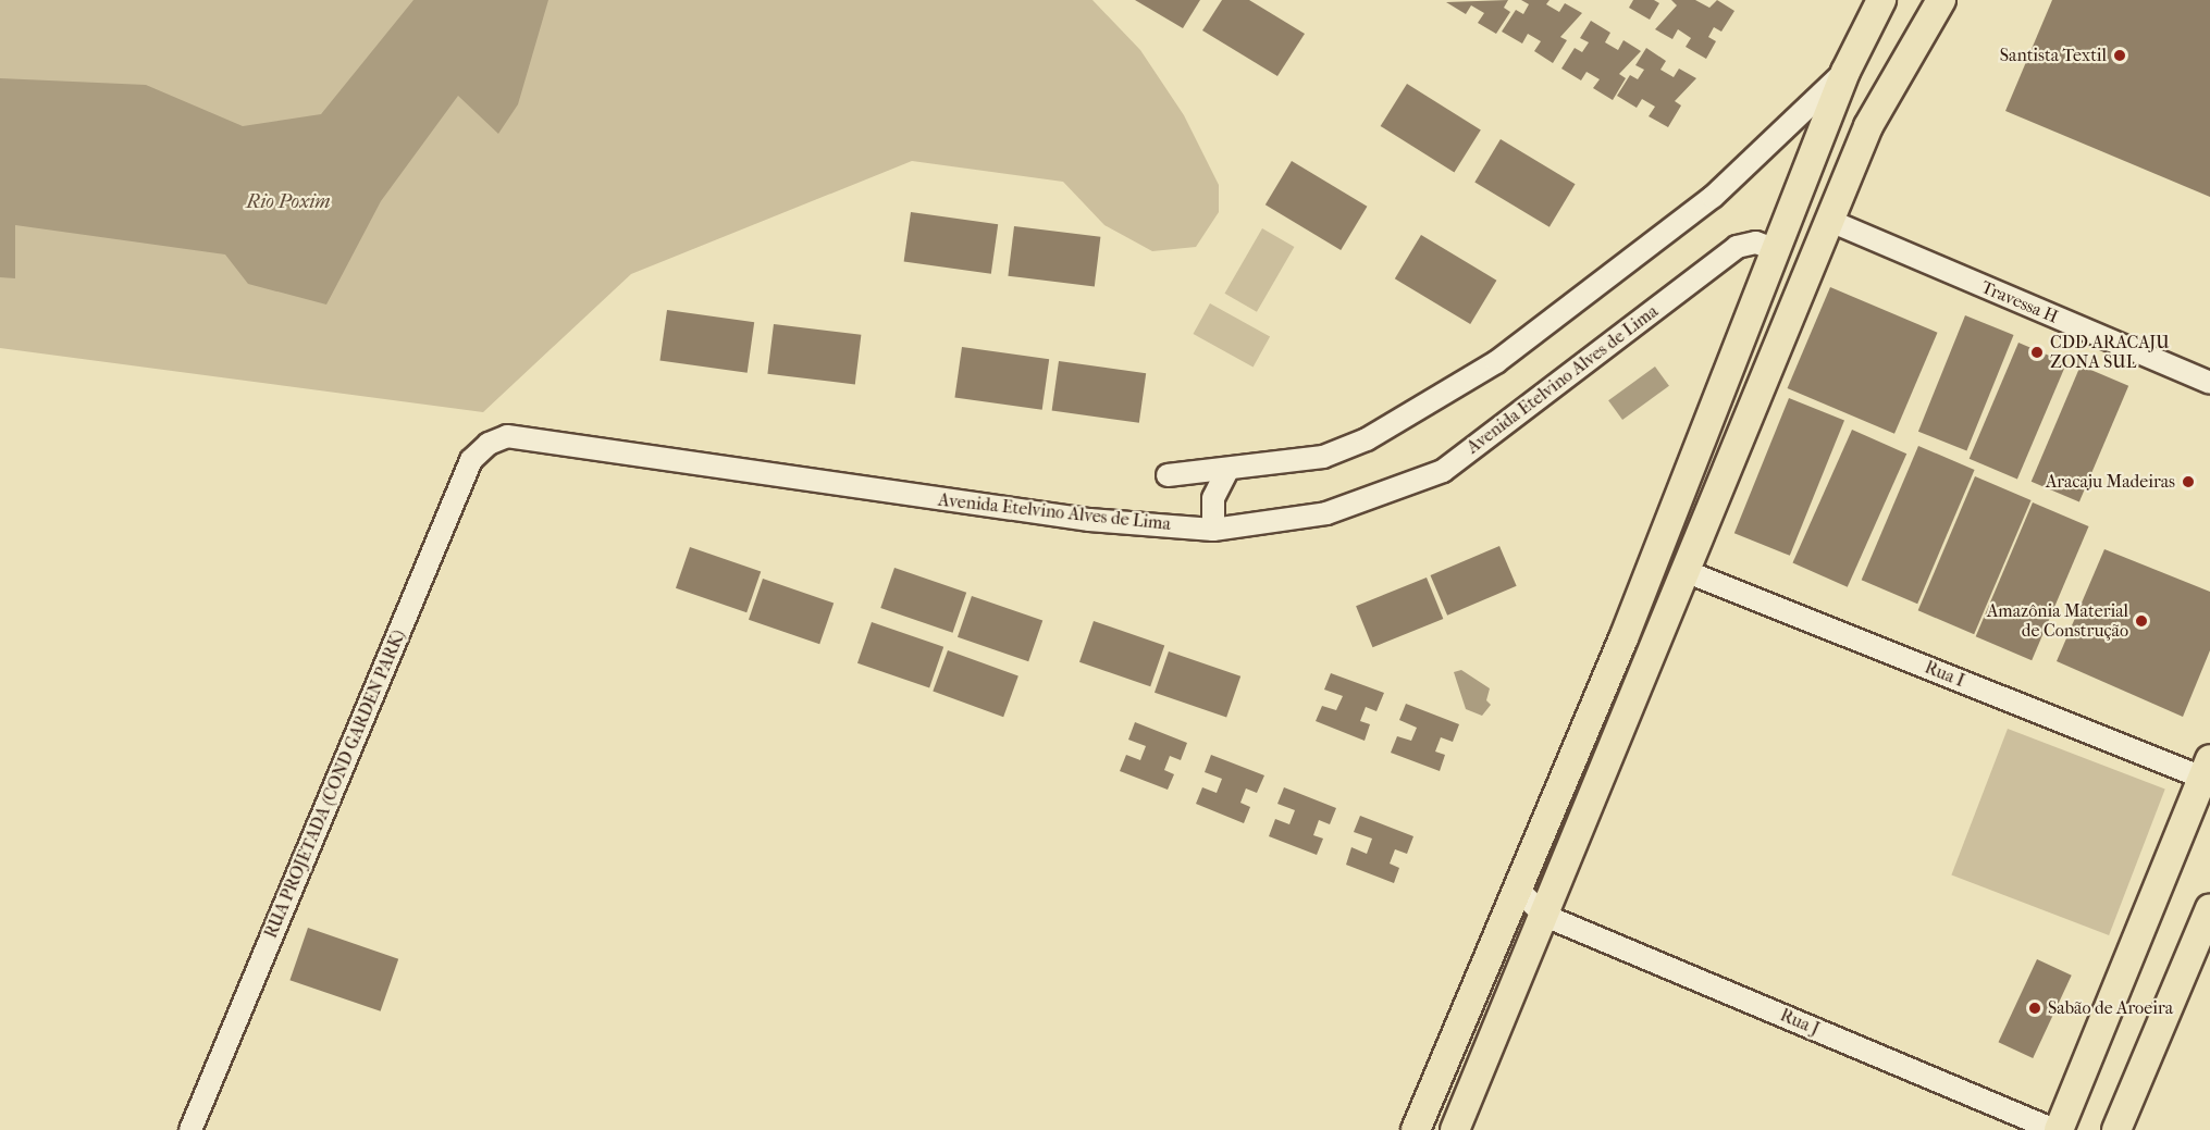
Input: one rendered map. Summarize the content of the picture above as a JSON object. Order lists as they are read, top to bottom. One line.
{"streets":{"street":["Travessa H","Avenida Etelvino Alves de Lima","Rua I","RUA PROJETADA (COND GARDEN PARK)","Rua J"]},"crossings":[["Avenida Etelvino Alves de Lima","RUA PROJETADA (COND GARDEN PARK)"]],"water":["Rio Poxim"],"places":["Santista Textil","CDD ARACAJU ZONA SUL","Aracaju Madeiras","Amazônia Material de Construção","Sabão de Aroeira"]}
